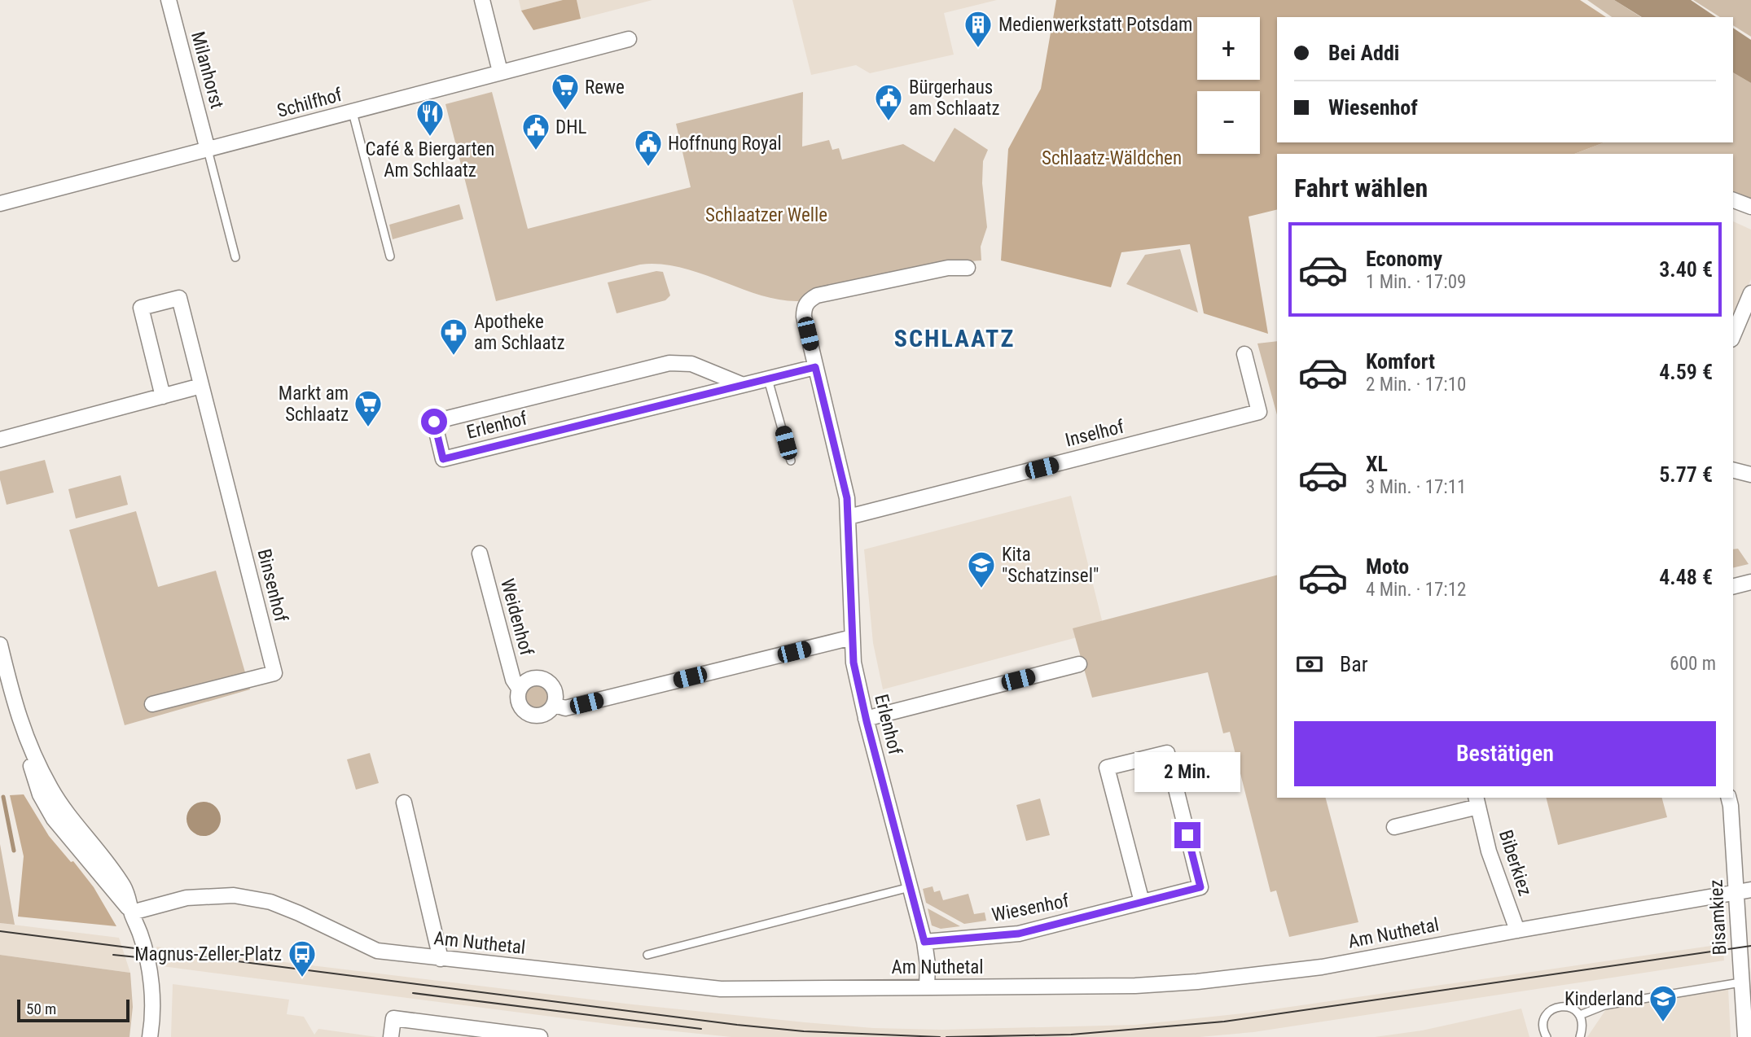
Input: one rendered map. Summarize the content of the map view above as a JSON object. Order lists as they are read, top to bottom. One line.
{"streets":{"street":["Milanhorst","Schilfhof","Erlenhof","Inselhof","Binsenhof","Weidenhof","Biberkiez","Wiesenhof","Bisamkiez","Am Nuthetal"]},"crossings":[["Milanhorst","Schilfhof"],["Erlenhof","Inselhof"],["Erlenhof","Weidenhof"],["Erlenhof","Wiesenhof"],["Erlenhof","Am Nuthetal"],["Biberkiez","Am Nuthetal"],["Bisamkiez","Am Nuthetal"]],"districts":["SCHLAATZ"],"parks":["Schlaatz-Wäldchen","Schlaatzer Welle"],"places":{"building":["Medienwerkstatt Potsdam"],"supermarket":["Rewe","Markt am Schlaatz"],"public building":["Bürgerhaus am Schlaatz","DHL","Hoffnung Royal"],"restaurant":["Café & Biergarten Am Schlaatz"],"pharmacy":["Apotheke am Schlaatz"],"school or university":["Kita \"Schatzinsel\"","Kinderland"],"bus stop":["Magnus-Zeller-Platz"]},"scale_bar":"50 m","page":{"map_buttons":["+","−"],"banner":["Bei Addi","Wiesenhof"],"heading":"Fahrt wählen","list":[{"name":"Economy","note":"1 Min. · 17:09","value":"3.40 €"},{"name":"Komfort","note":"2 Min. · 17:10","value":"4.59 €"},{"name":"XL","note":"3 Min. · 17:11","value":"5.77 €"},{"name":"Moto","note":"4 Min. · 17:12","value":"4.48 €"}],"pay":["Bar","600 m"],"buttons":"Bestätigen","bubble":"2 Min.","scale":"50 m"}}
